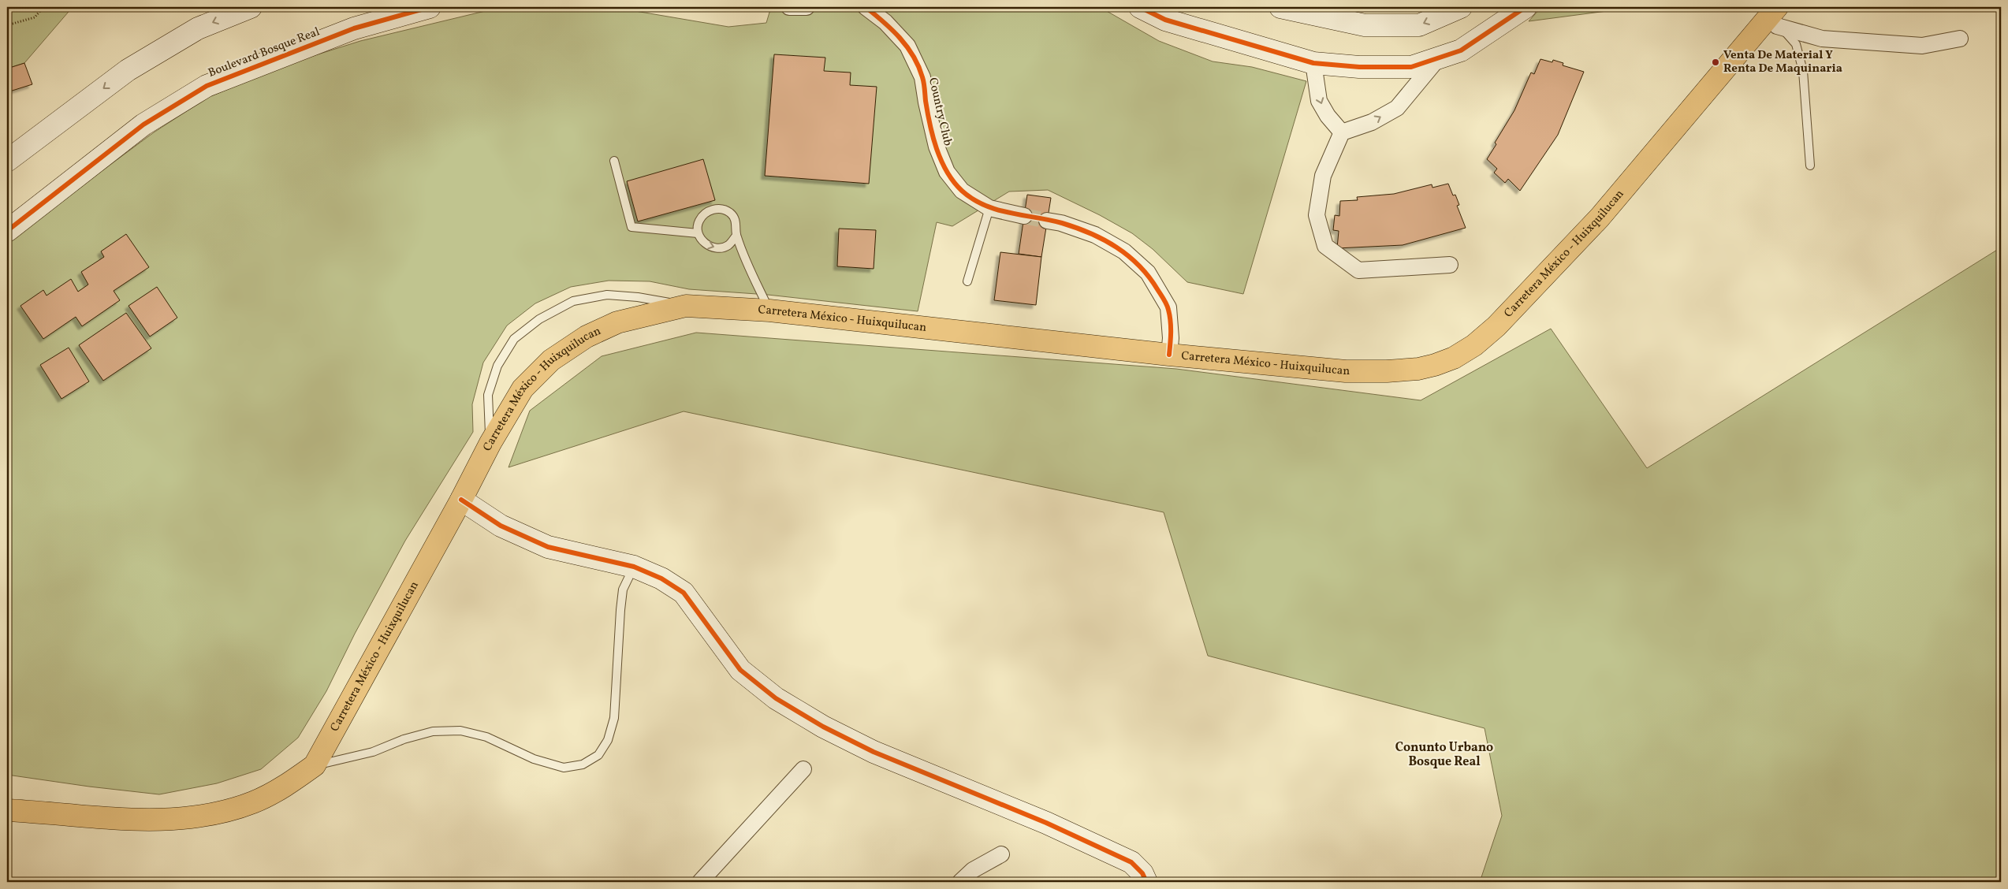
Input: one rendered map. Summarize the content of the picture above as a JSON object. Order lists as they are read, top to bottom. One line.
{"streets":{"main road":["Carretera México - Huixquilucan"],"street":["Boulevard Bosque Real","Country Club"]},"districts":["Conunto Urbano Bosque Real"],"places":["Venta De Material Y Renta De Maquinaria"]}
